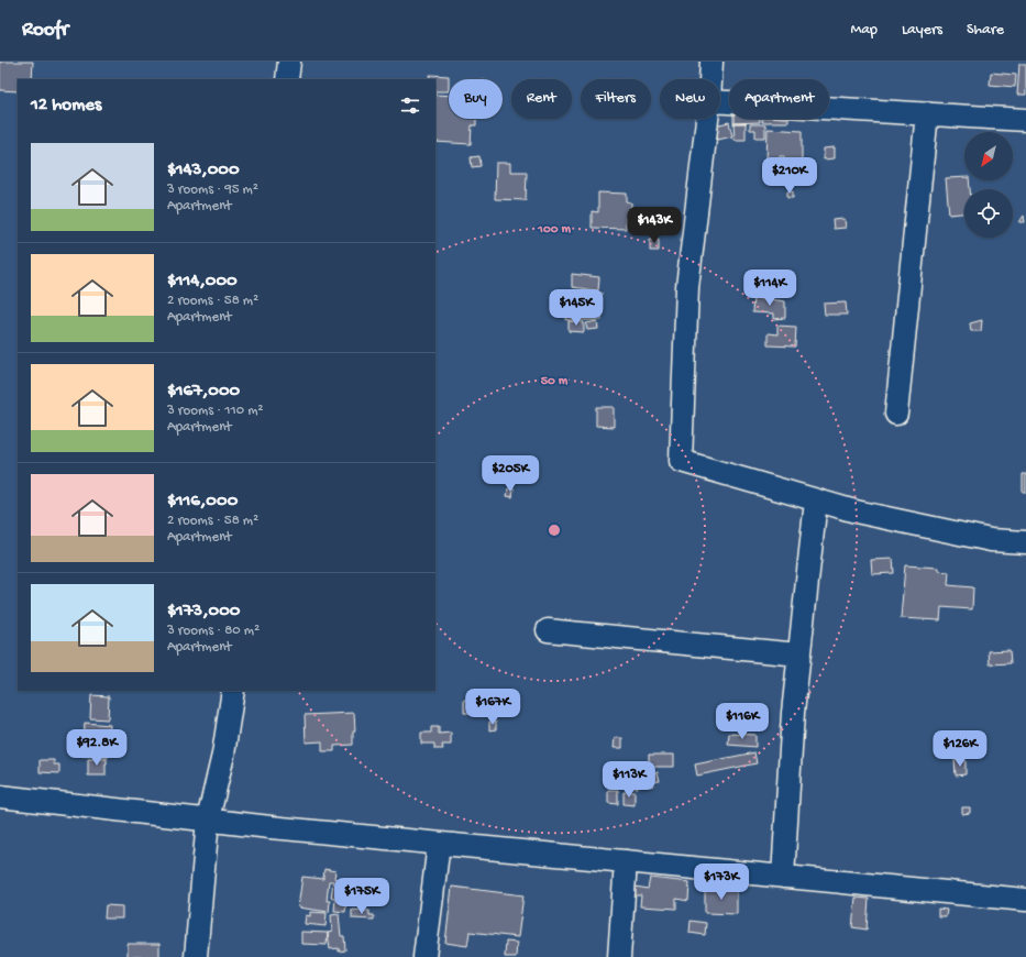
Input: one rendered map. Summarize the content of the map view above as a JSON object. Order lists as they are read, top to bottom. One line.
{"north":"bottom left","page":{"header":"Roofr","nav":["Map","Layers","Share"],"chip":["Buy","Rent","Filters","New","Apartment"],"heading":"12 homes","list":[{"name":"$143,000","note":"3 rooms · 95 m² · Apartment"},{"name":"$114,000","note":"2 rooms · 58 m² · Apartment"},{"name":"$167,000","note":"3 rooms · 110 m² · Apartment"},{"name":"$116,000","note":"2 rooms · 58 m² · Apartment"},{"name":"$173,000","note":"3 rooms · 80 m² · Apartment"}],"price":["$210K","$143K","$114K","$145K","$205K","$167K","$116K","$92.8K","$126K","$113K","$173K","$175K"]},"rings":["100 m","50 m"]}
